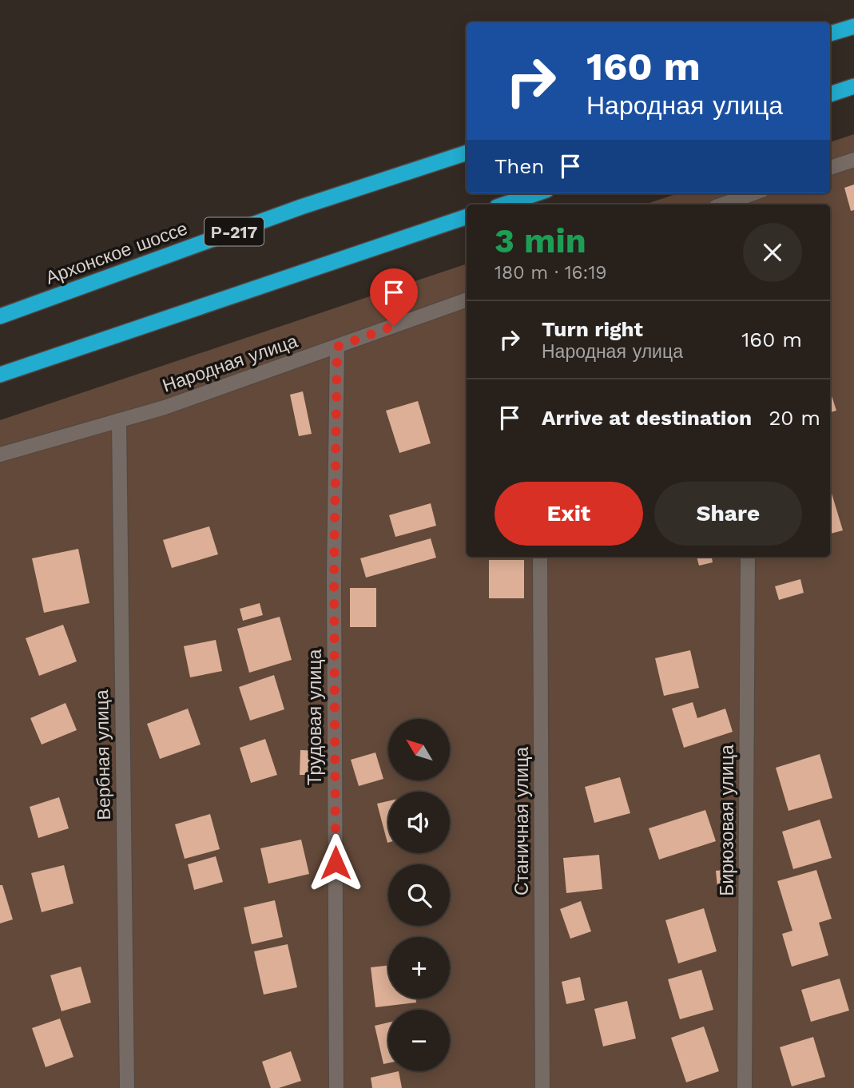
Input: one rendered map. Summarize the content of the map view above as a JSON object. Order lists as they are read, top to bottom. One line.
{"streets":{"highway":["Р-217","Архонское шоссе"],"street":["Народная улица","Трудовая улица","Вербная улица","Бирюзовая улица","Станичная улица"]},"crossings":[["Народная улица","Трудовая улица"],["Народная улица","Вербная улица"]],"north":"top left","page":{"turn":["160 m","Народная улица"],"then":"Then","heading":["3 min","180 m · 16:19"],"list":[{"name":"Turn right","note":"Народная улица","value":"160 m"},{"name":"Arrive at destination","value":"20 m"}],"buttons":["Exit","Share"],"map_buttons":["+","−"]}}
